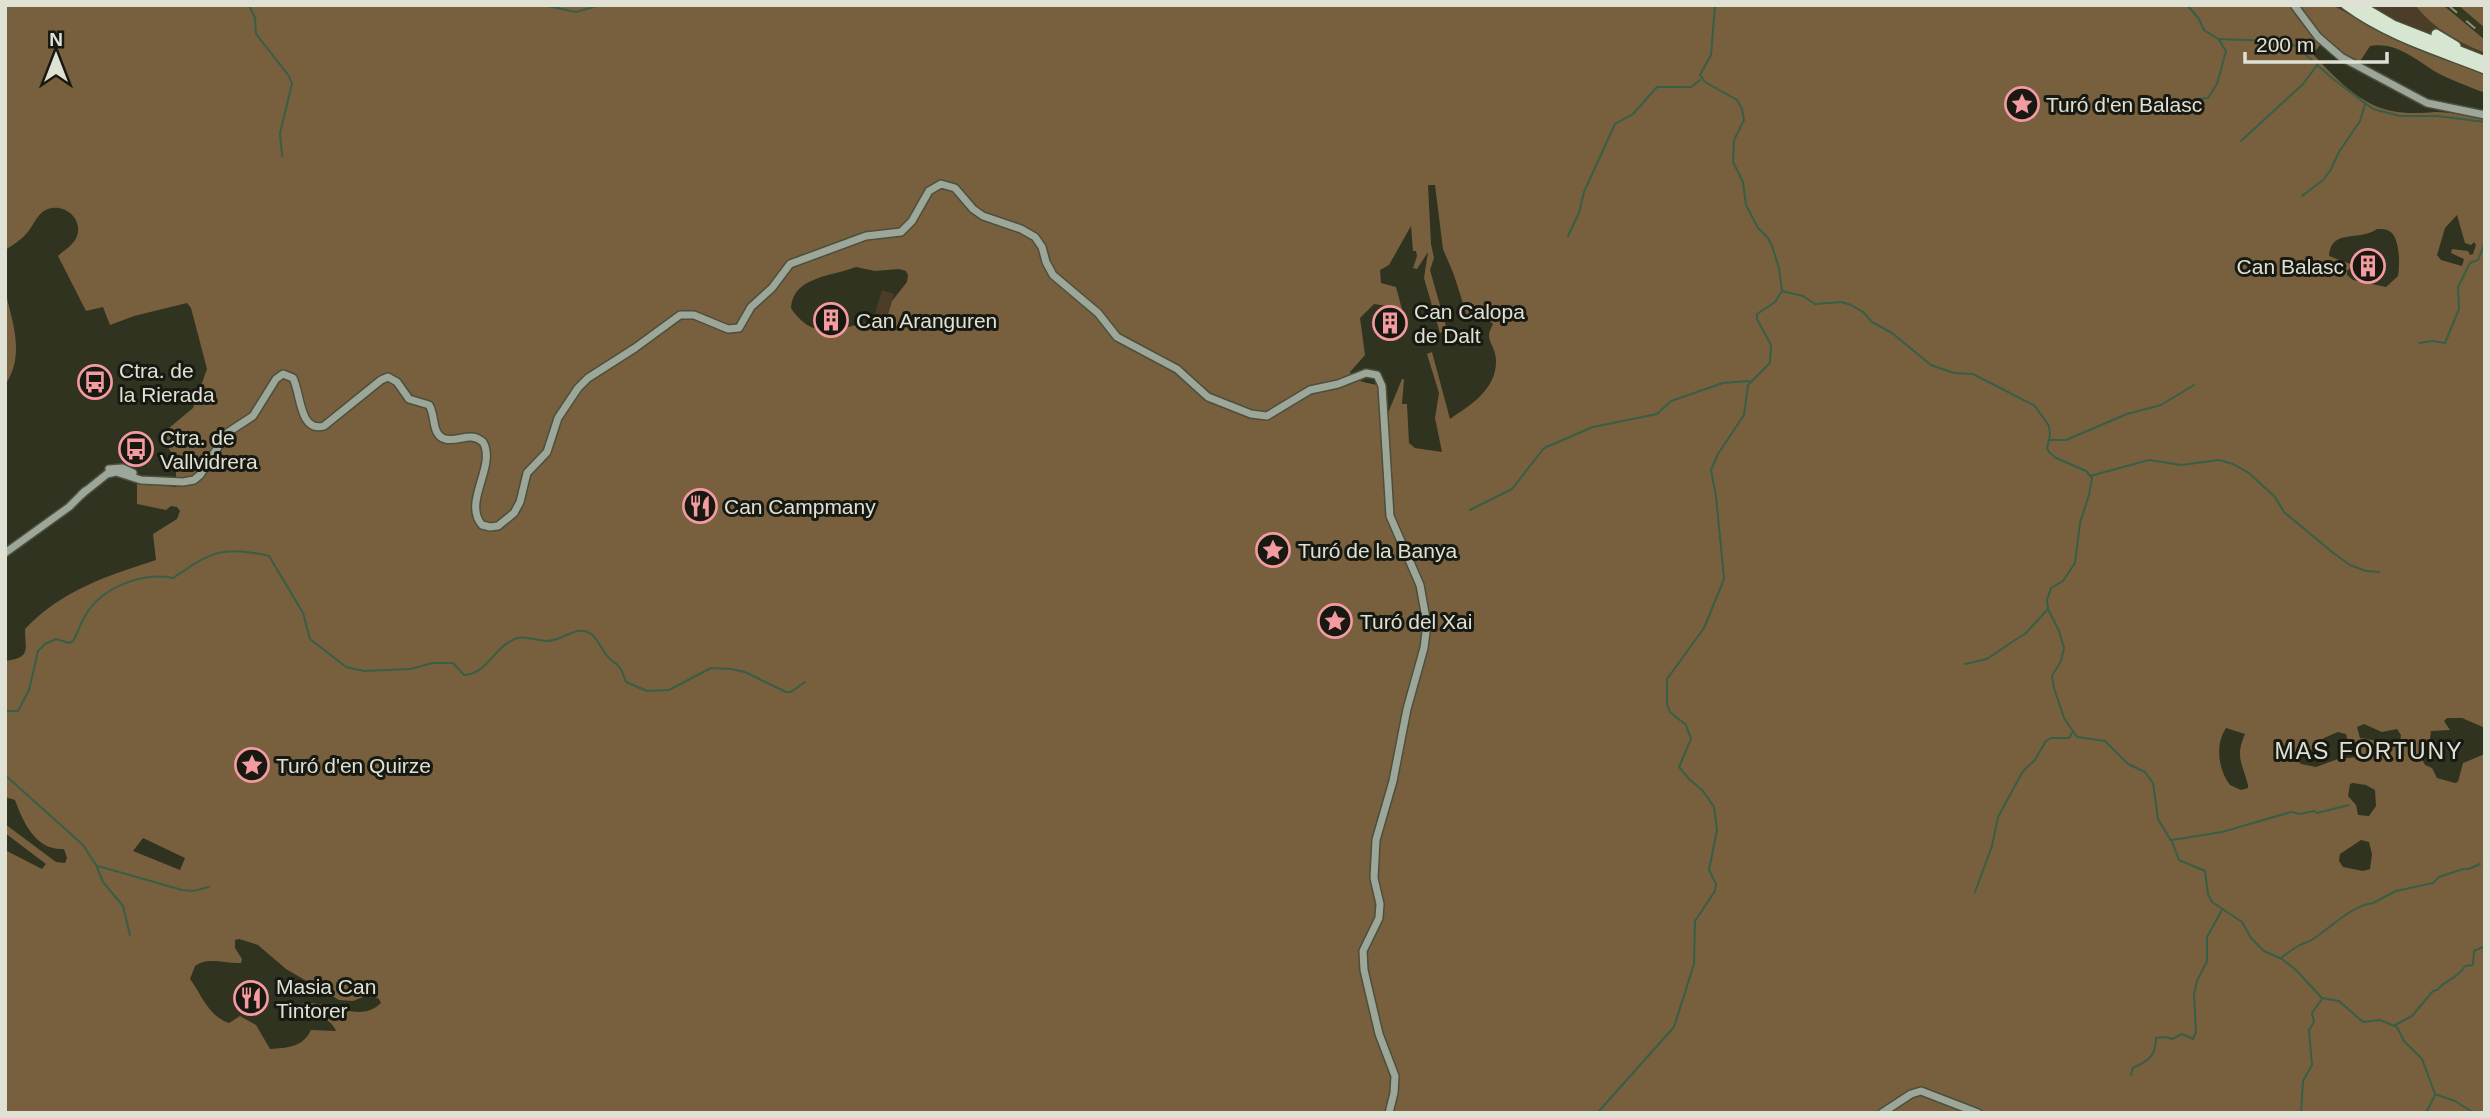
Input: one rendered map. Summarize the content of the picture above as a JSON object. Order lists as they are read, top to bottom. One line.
{"districts":["MAS FORTUNY"],"places":{"place":["Turó d'en Balasc","Turó de la Banya","Turó del Xai","Turó d'en Quirze"],"building":["Can Balasc","Can Aranguren","Can Calopa de Dalt"],"bus stop":["Ctra. de la Rierada","Ctra. de Vallvidrera"],"restaurant":["Can Campmany","Masia Can Tintorer"]},"scale_bar":"200 m","north":"top"}
